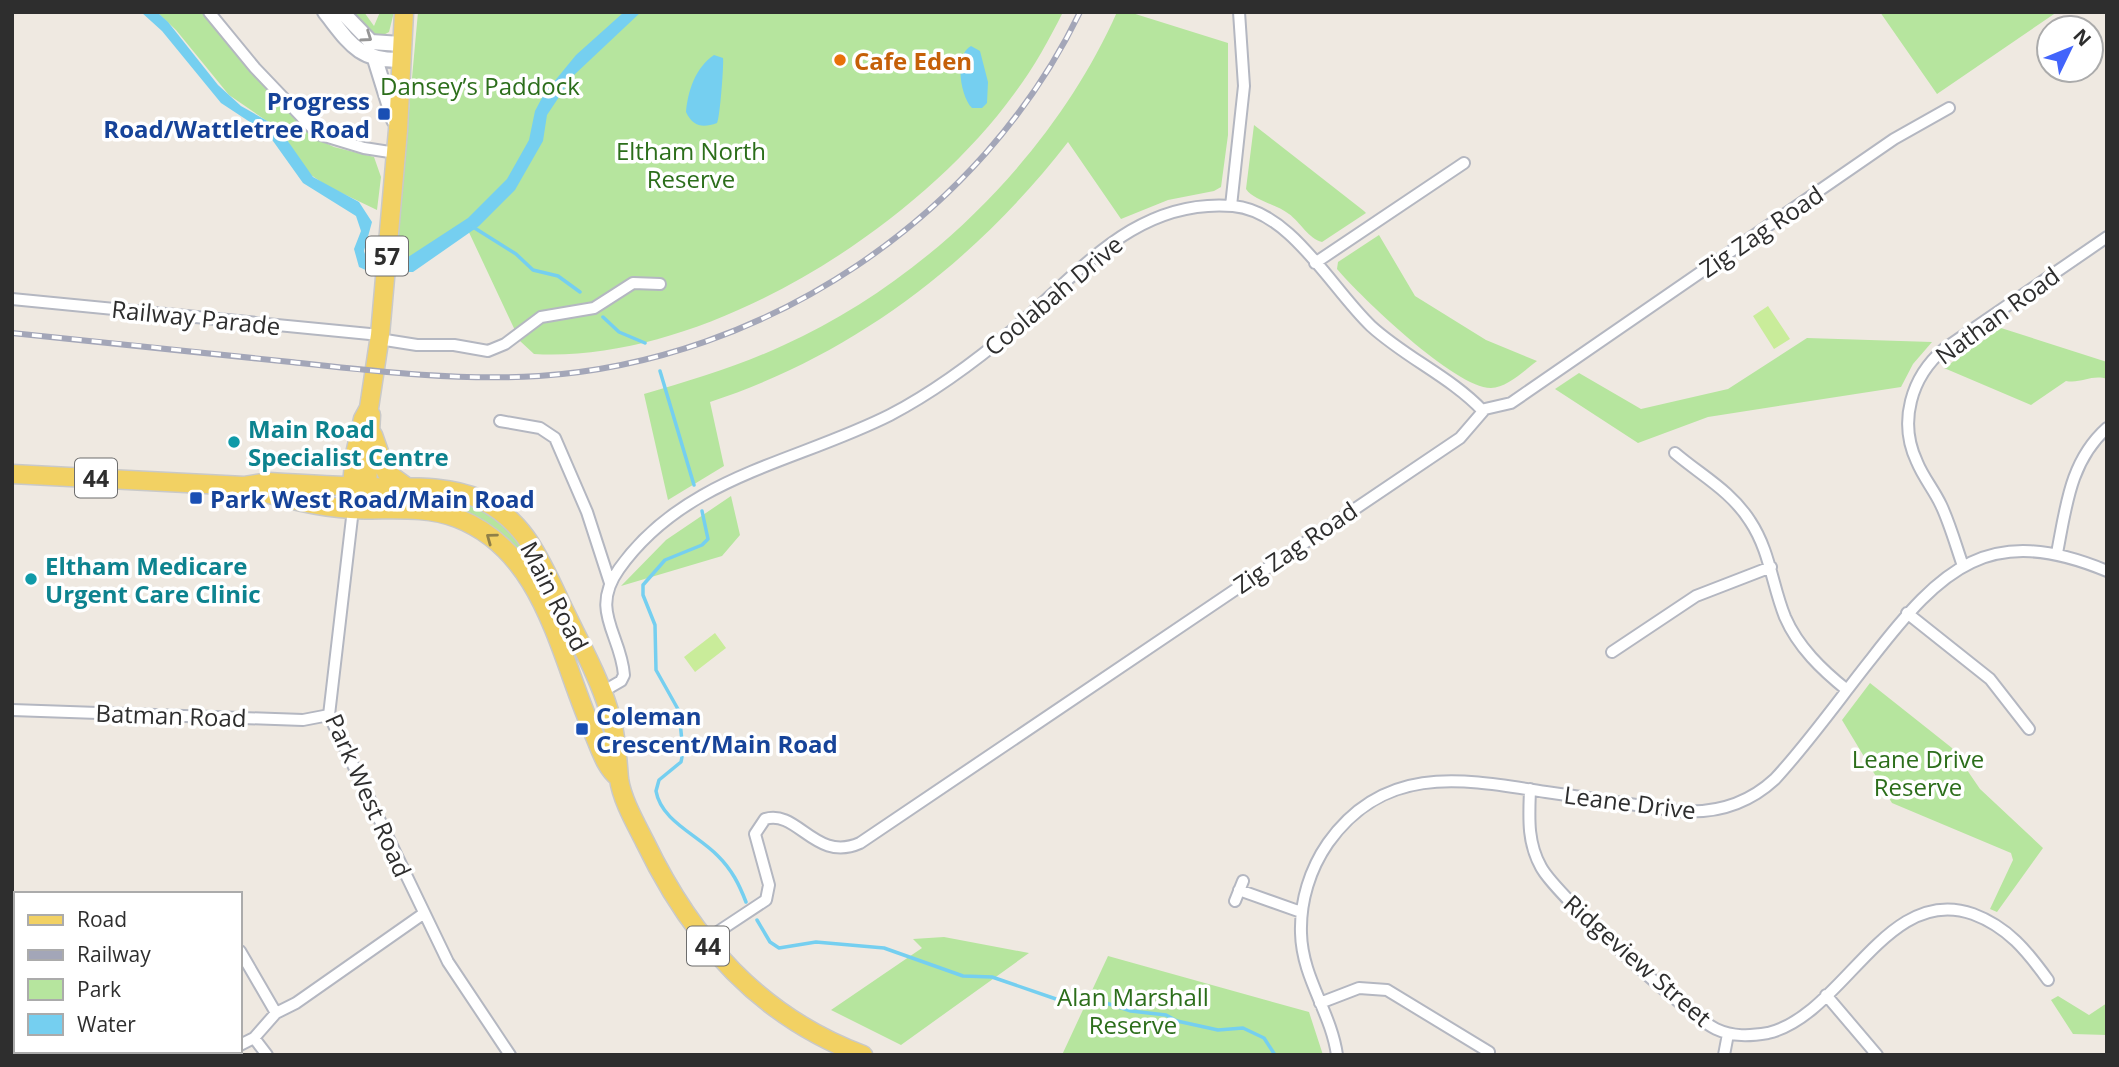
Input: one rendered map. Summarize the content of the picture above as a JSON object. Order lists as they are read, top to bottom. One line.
{"streets":{"main road":["57","44","Main Road"],"street":["Zig Zag Road","Coolabah Drive","Nathan Road","Railway Parade","Batman Road","Park West Road","Leane Drive","Ridgeview Street"]},"crossings":[["Zig Zag Road","Coolabah Drive"],["Zig Zag Road","Main Road"],["57","Railway Parade"],["57","Main Road"],["57","Park West Road"],["Nathan Road","Leane Drive"],["Main Road","Park West Road"],["Batman Road","Park West Road"],["Leane Drive","Ridgeview Street"]],"parks":["Dansey’s Paddock","Eltham North Reserve","Leane Drive Reserve","Alan Marshall Reserve"],"places":{"other":["Cafe Eden","Main Road Specialist Centre","Eltham Medicare Urgent Care Clinic"],"transit":["Progress Road/Wattletree Road","Park West Road/Main Road","Coleman Crescent/Main Road"]},"legend":["Road","Railway","Park","Water"],"north":"top right"}
